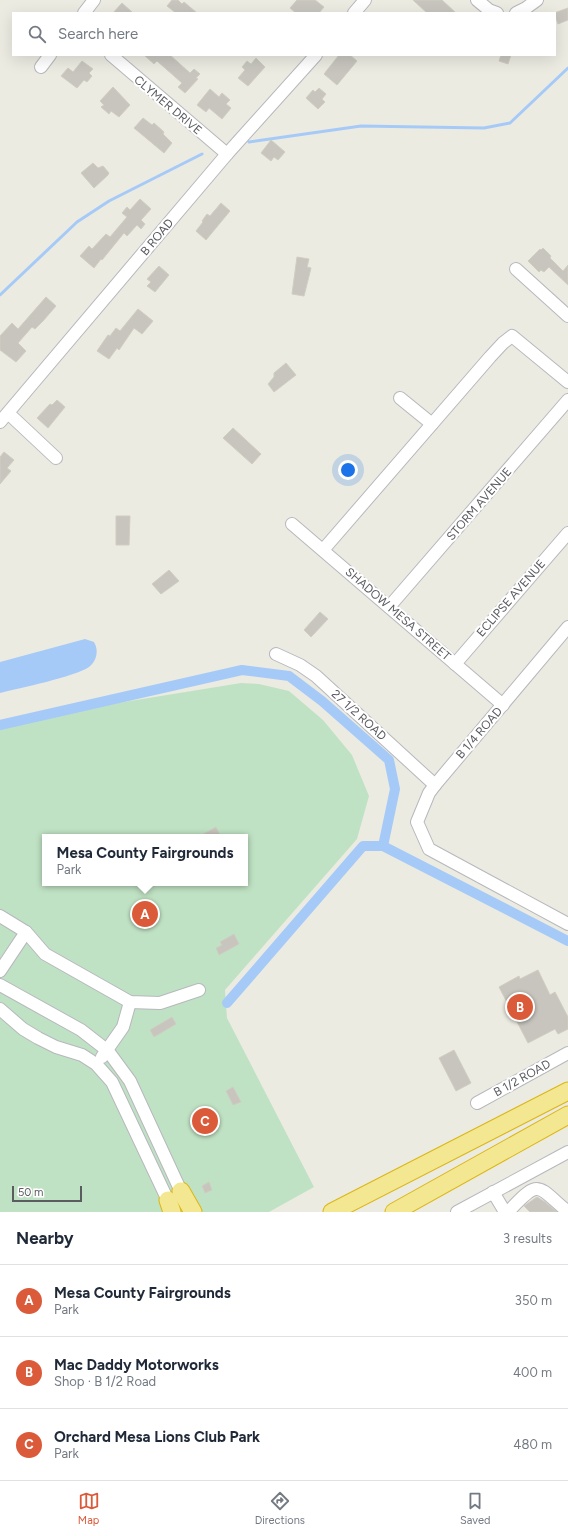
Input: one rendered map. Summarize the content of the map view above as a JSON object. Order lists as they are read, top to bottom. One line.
{"streets":{"street":["CLYMER DRIVE","B ROAD","STORM AVENUE","ECLIPSE AVENUE","SHADOW MESA STREET","27 1/2 ROAD","B 1/4 ROAD","B 1/2 ROAD"]},"crossings":[["CLYMER DRIVE","B ROAD"],["STORM AVENUE","SHADOW MESA STREET"],["ECLIPSE AVENUE","SHADOW MESA STREET"],["SHADOW MESA STREET","B 1/4 ROAD"],["27 1/2 ROAD","B 1/4 ROAD"]],"scale_bar":"50 m","page":{"search":"Search here","popup":["Mesa County Fairgrounds","Park"],"pins":["A","B","C"],"scale":"50 m","heading":["Nearby","3 results"],"list":[{"mark":"A","name":"Mesa County Fairgrounds","note":"Park","value":"350 m"},{"mark":"B","name":"Mac Daddy Motorworks","note":"Shop · B 1/2 Road","value":"400 m"},{"mark":"C","name":"Orchard Mesa Lions Club Park","note":"Park","value":"480 m"}],"nav":["Map","Directions","Saved"]}}
